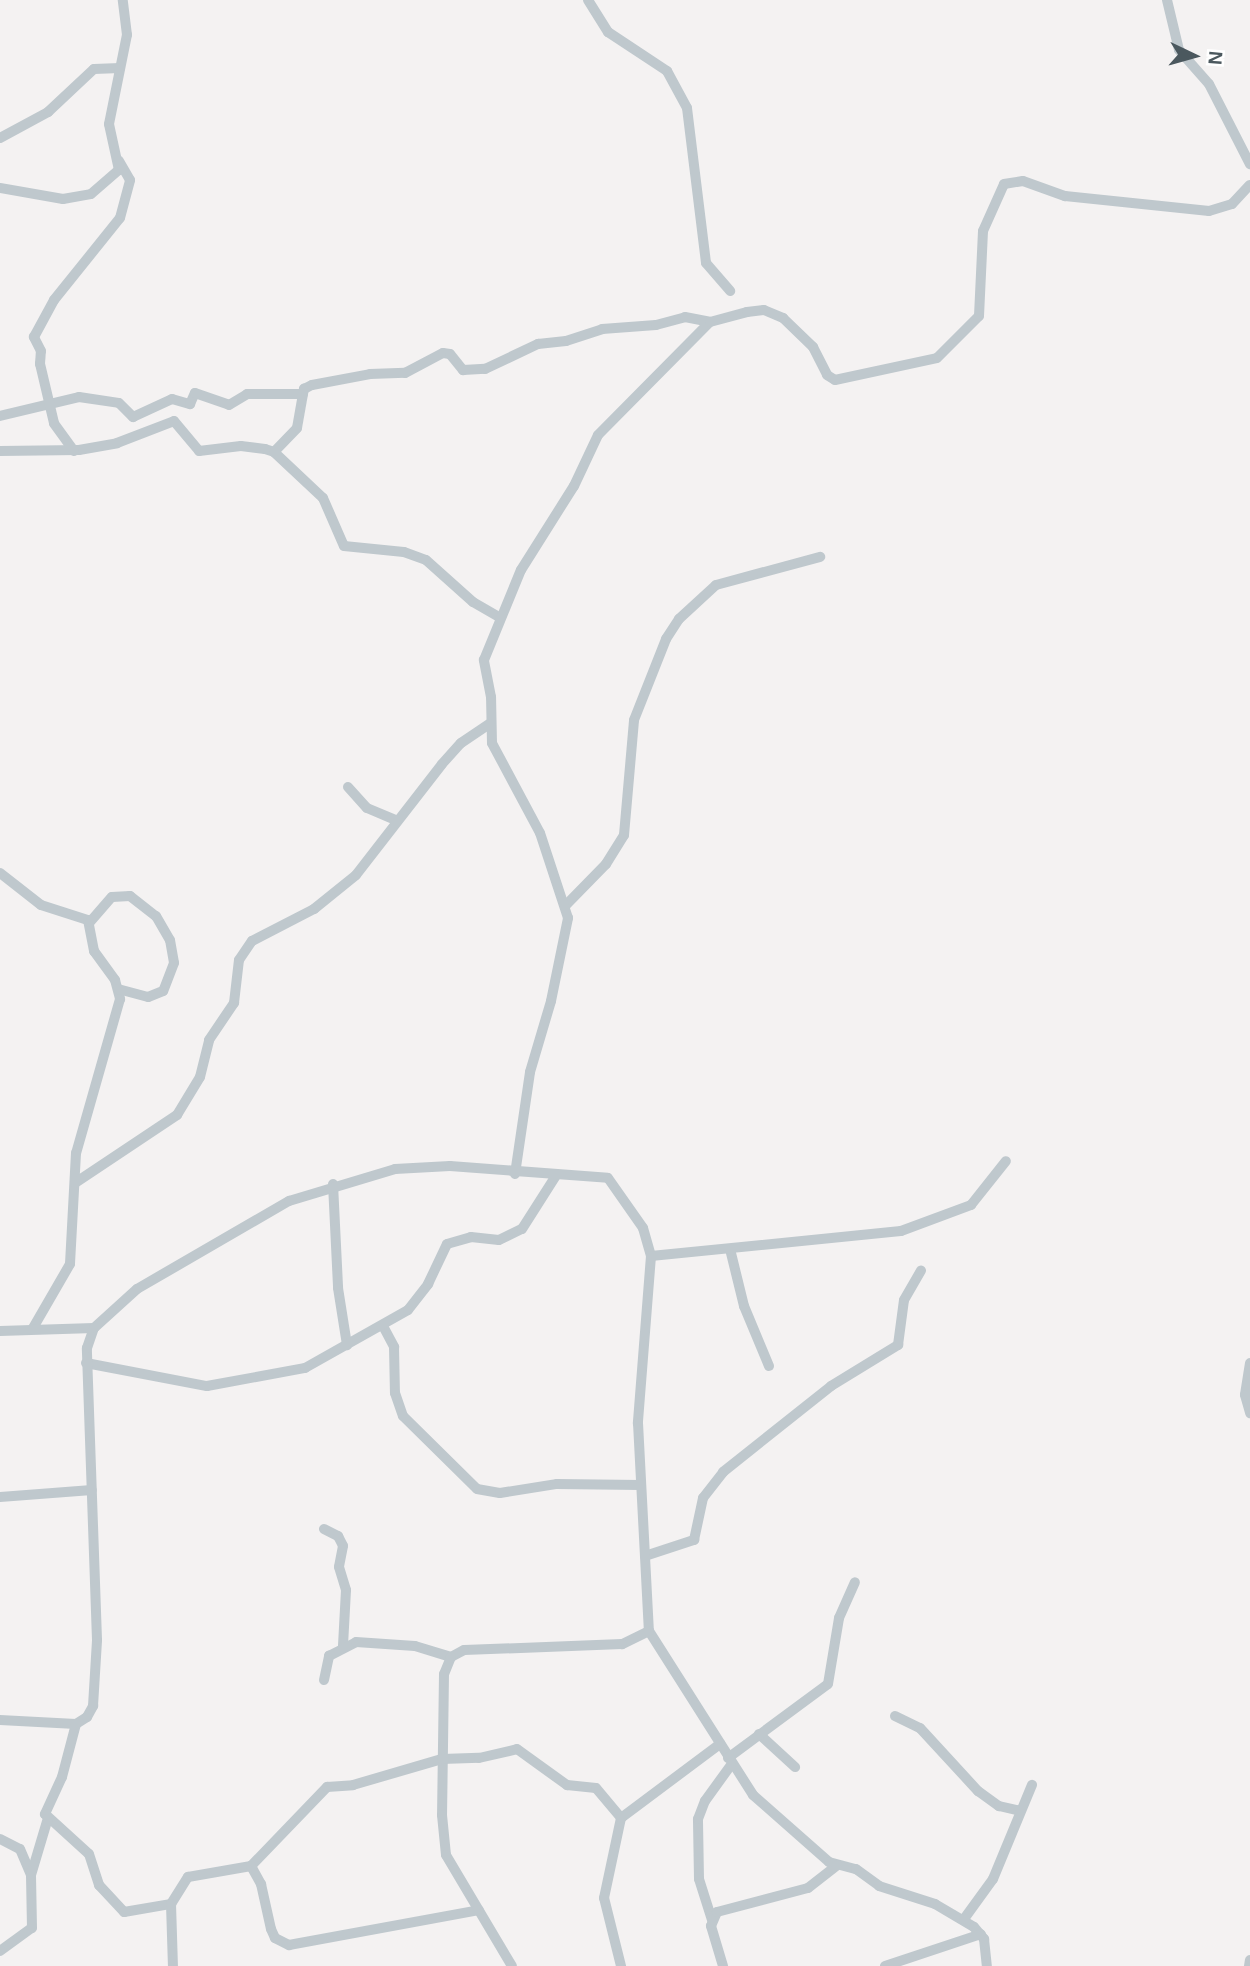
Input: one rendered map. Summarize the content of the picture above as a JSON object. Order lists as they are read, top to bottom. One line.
{"north":"right"}
